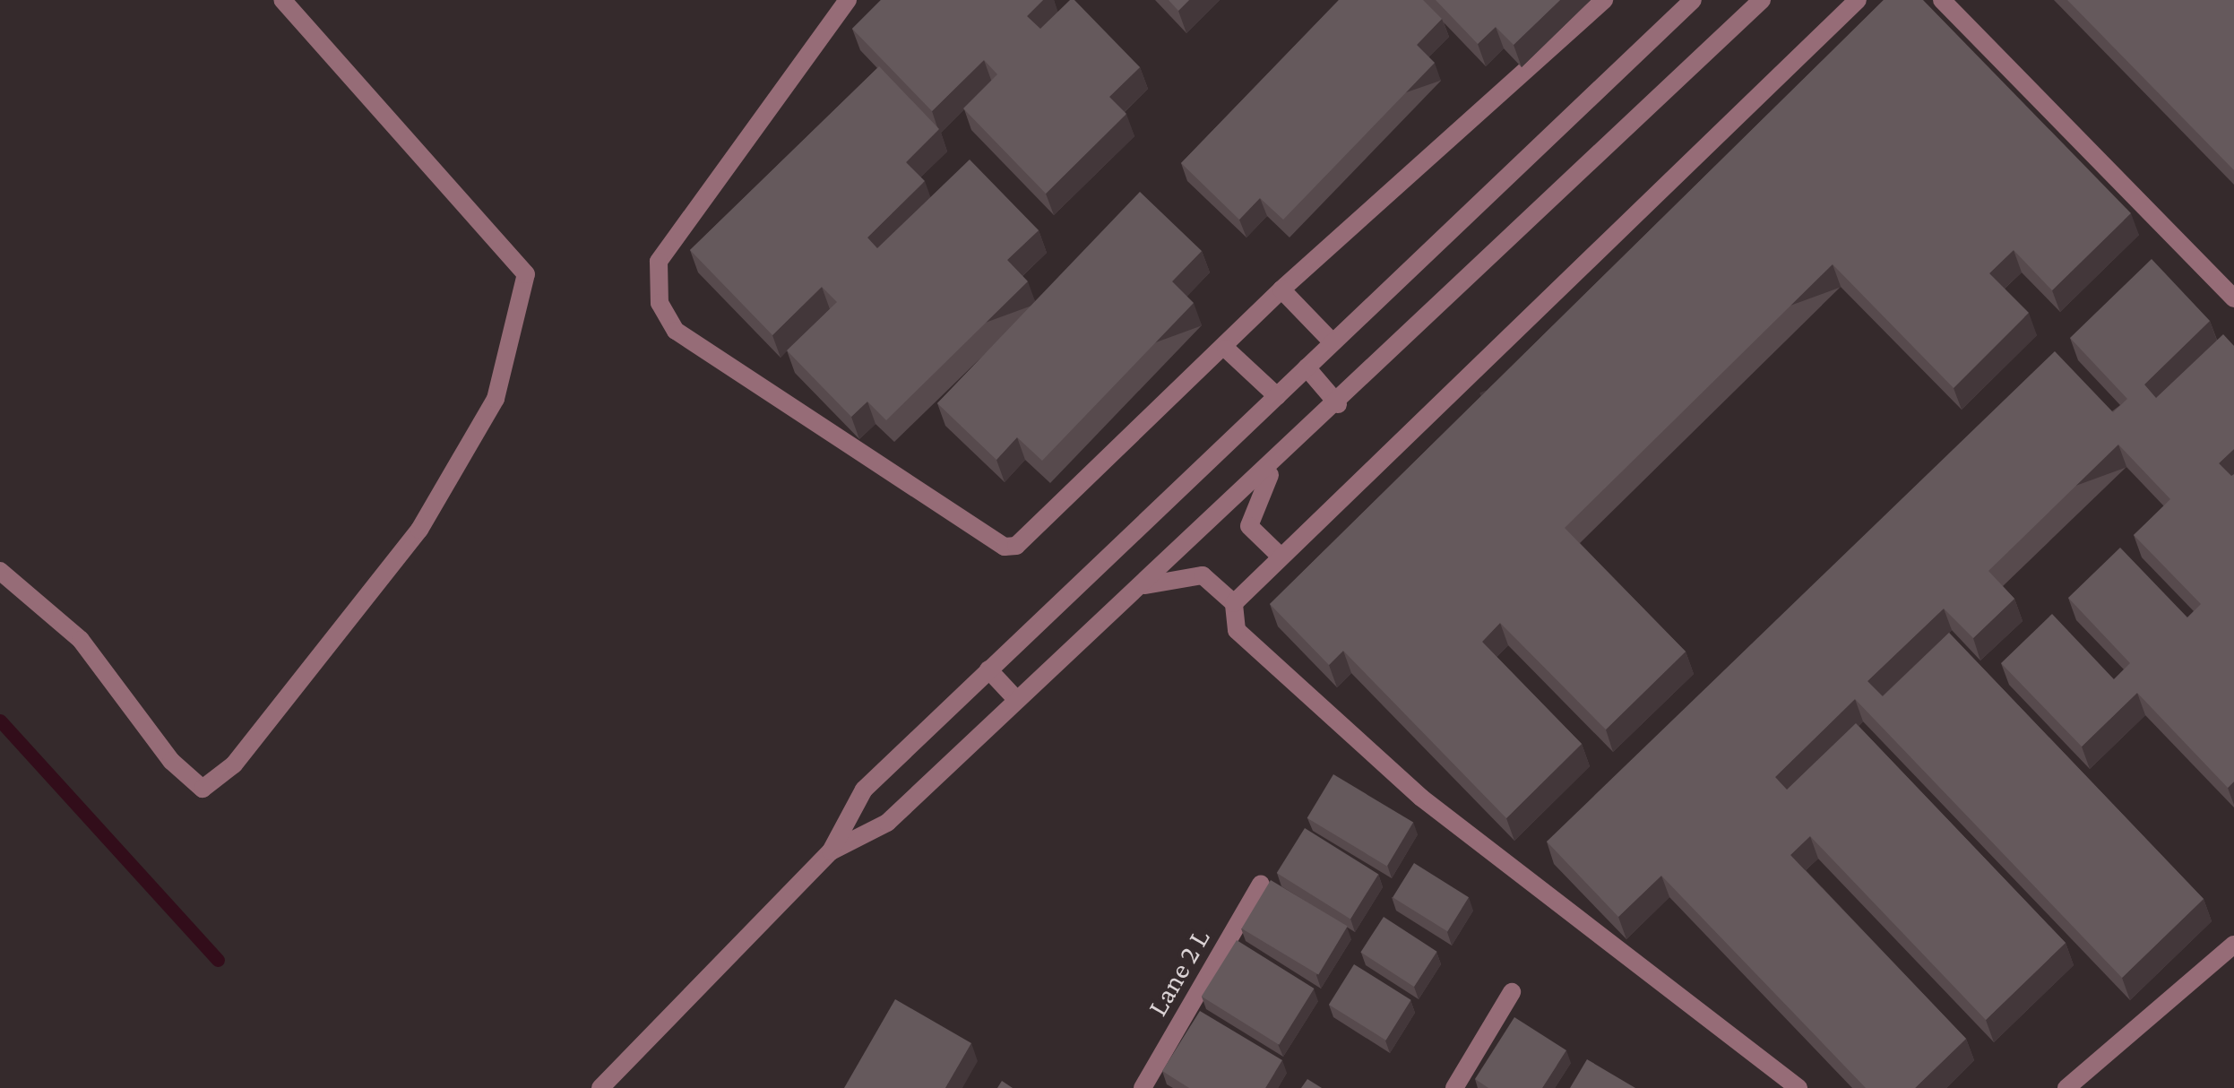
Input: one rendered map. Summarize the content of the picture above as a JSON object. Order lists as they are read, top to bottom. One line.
{"streets":{"street":["Lane 2 L"]}}
